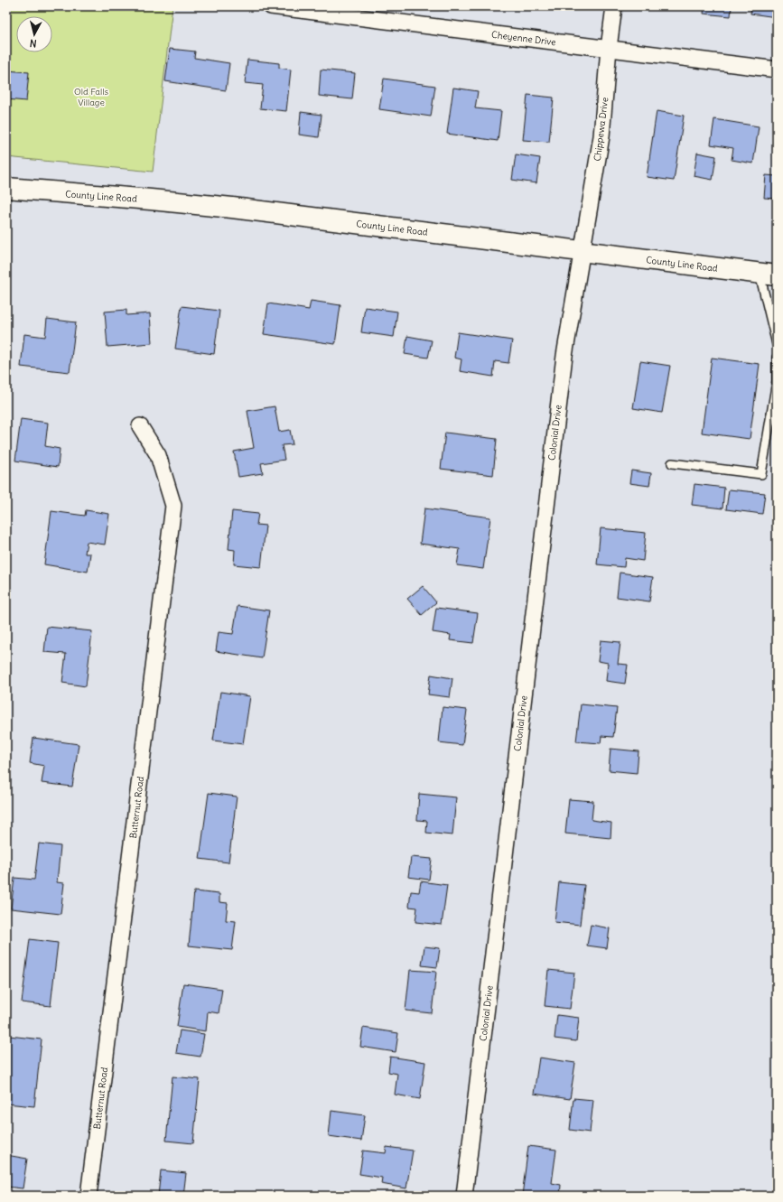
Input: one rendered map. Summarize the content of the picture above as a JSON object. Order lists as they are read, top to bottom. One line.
{"streets":{"main road":["County Line Road"],"street":["Cheyenne Drive","Chippewa Drive","Colonial Drive","Butternut Road"]},"crossings":[["Cheyenne Drive","Chippewa Drive"],["Chippewa Drive","County Line Road"],["Chippewa Drive","Colonial Drive"],["County Line Road","Colonial Drive"]],"parks":["Old Falls Village"],"north":"bottom"}
